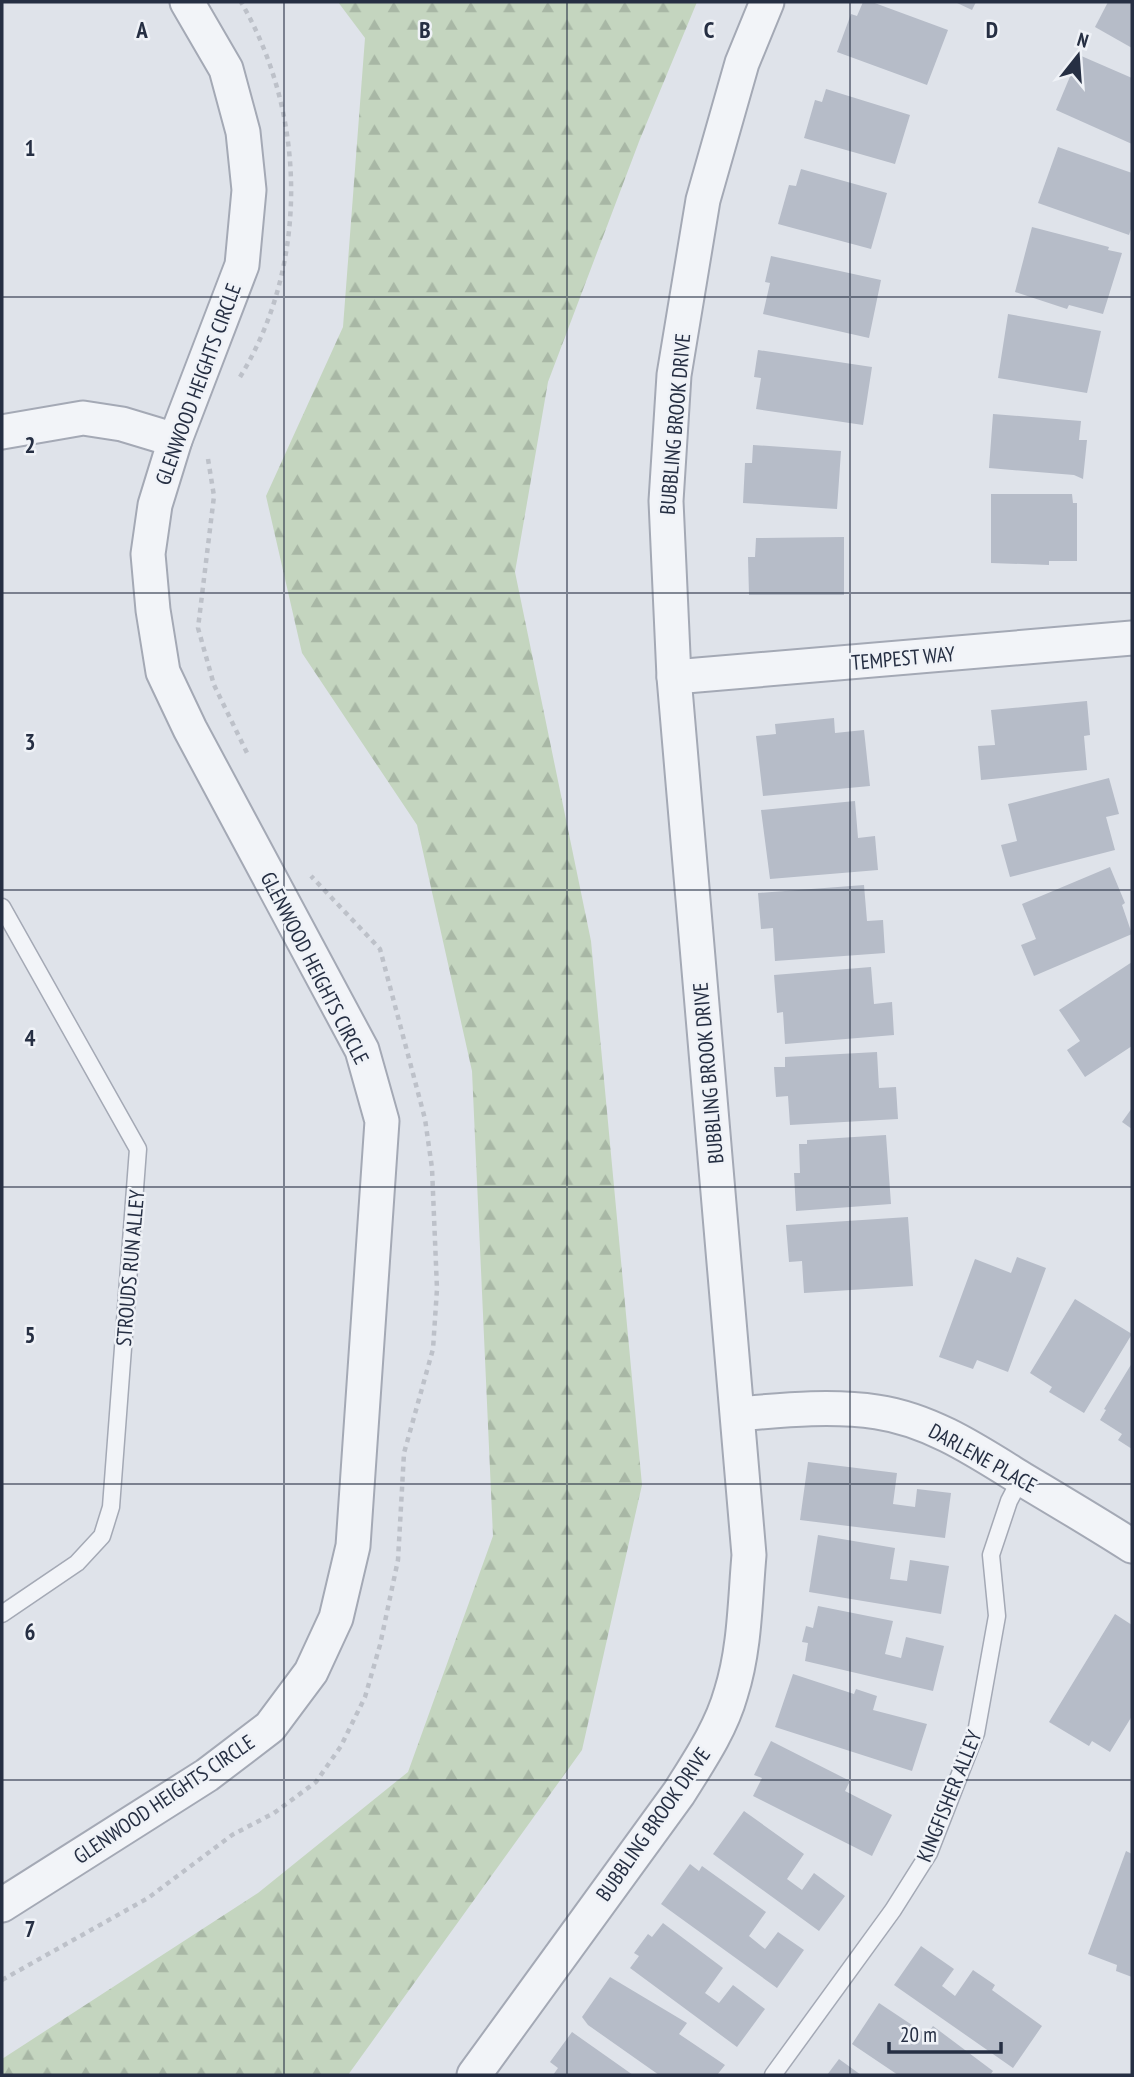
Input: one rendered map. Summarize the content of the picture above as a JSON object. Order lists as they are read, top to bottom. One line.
{"streets":{"street":["GLENWOOD HEIGHTS CIRCLE","BUBBLING BROOK DRIVE","TEMPEST WAY","DARLENE PLACE"],"lane":["STROUDS RUN ALLEY","KINGFISHER ALLEY"]},"crossings":[["BUBBLING BROOK DRIVE","TEMPEST WAY"],["BUBBLING BROOK DRIVE","DARLENE PLACE"],["DARLENE PLACE","KINGFISHER ALLEY"]],"scale_bar":"20 m","north":"top","grid":{"columns":["A","B","C","D"],"rows":["1","2","3","4","5","6","7"]}}
